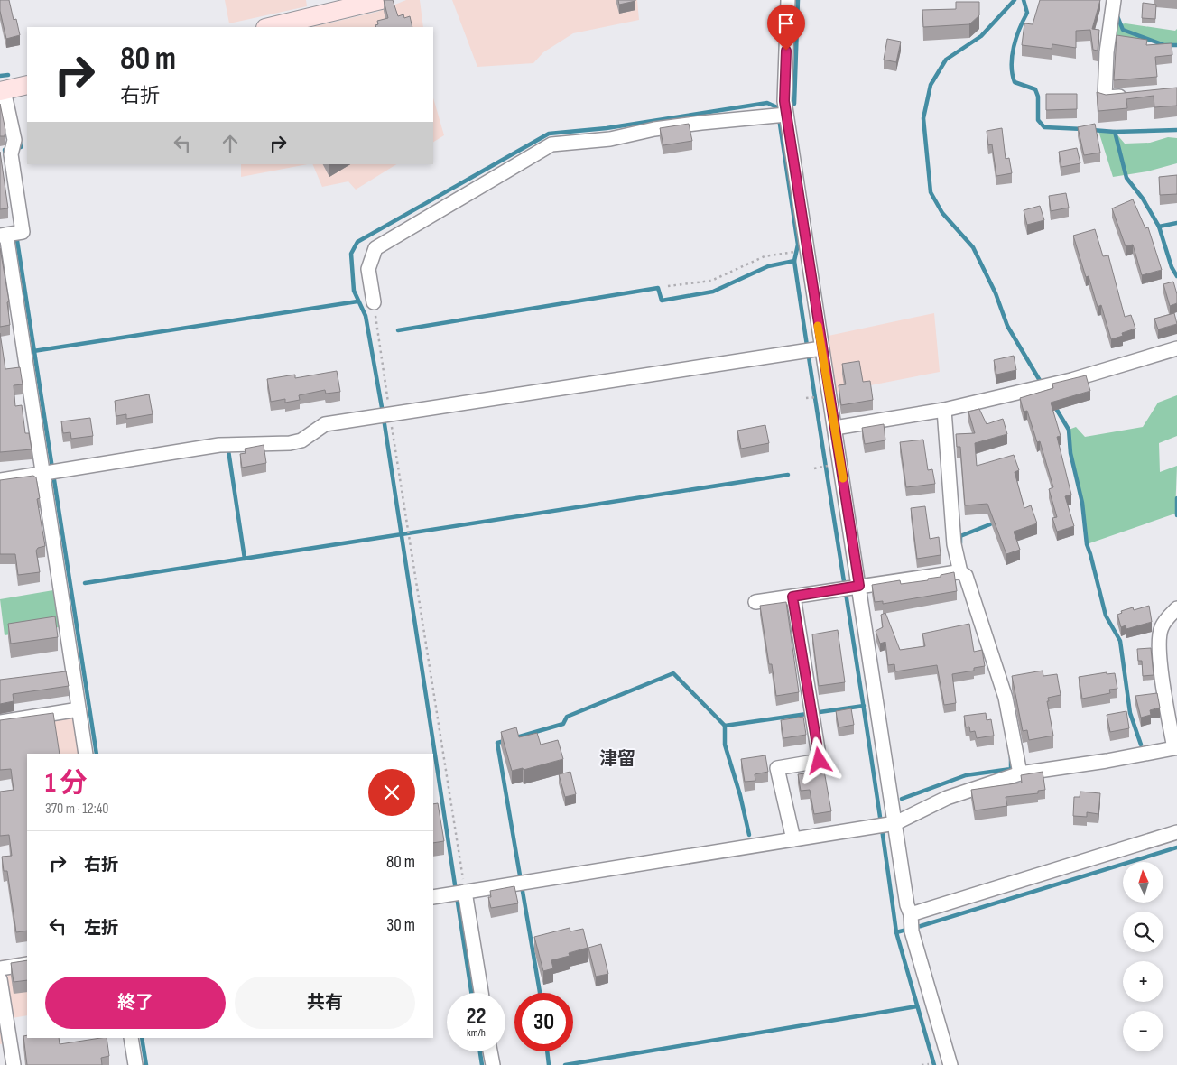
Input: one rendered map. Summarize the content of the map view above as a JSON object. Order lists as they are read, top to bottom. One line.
{"districts":["津留"],"north":"top","page":{"turn":["80 m","右折"],"heading":["1 分","370 m · 12:40"],"list":[{"name":"右折","value":"80 m"},{"name":"左折","value":"30 m"}],"map_buttons":["+","−"],"buttons":["終了","共有"],"speed":"22 km/h","limit":"30"}}
